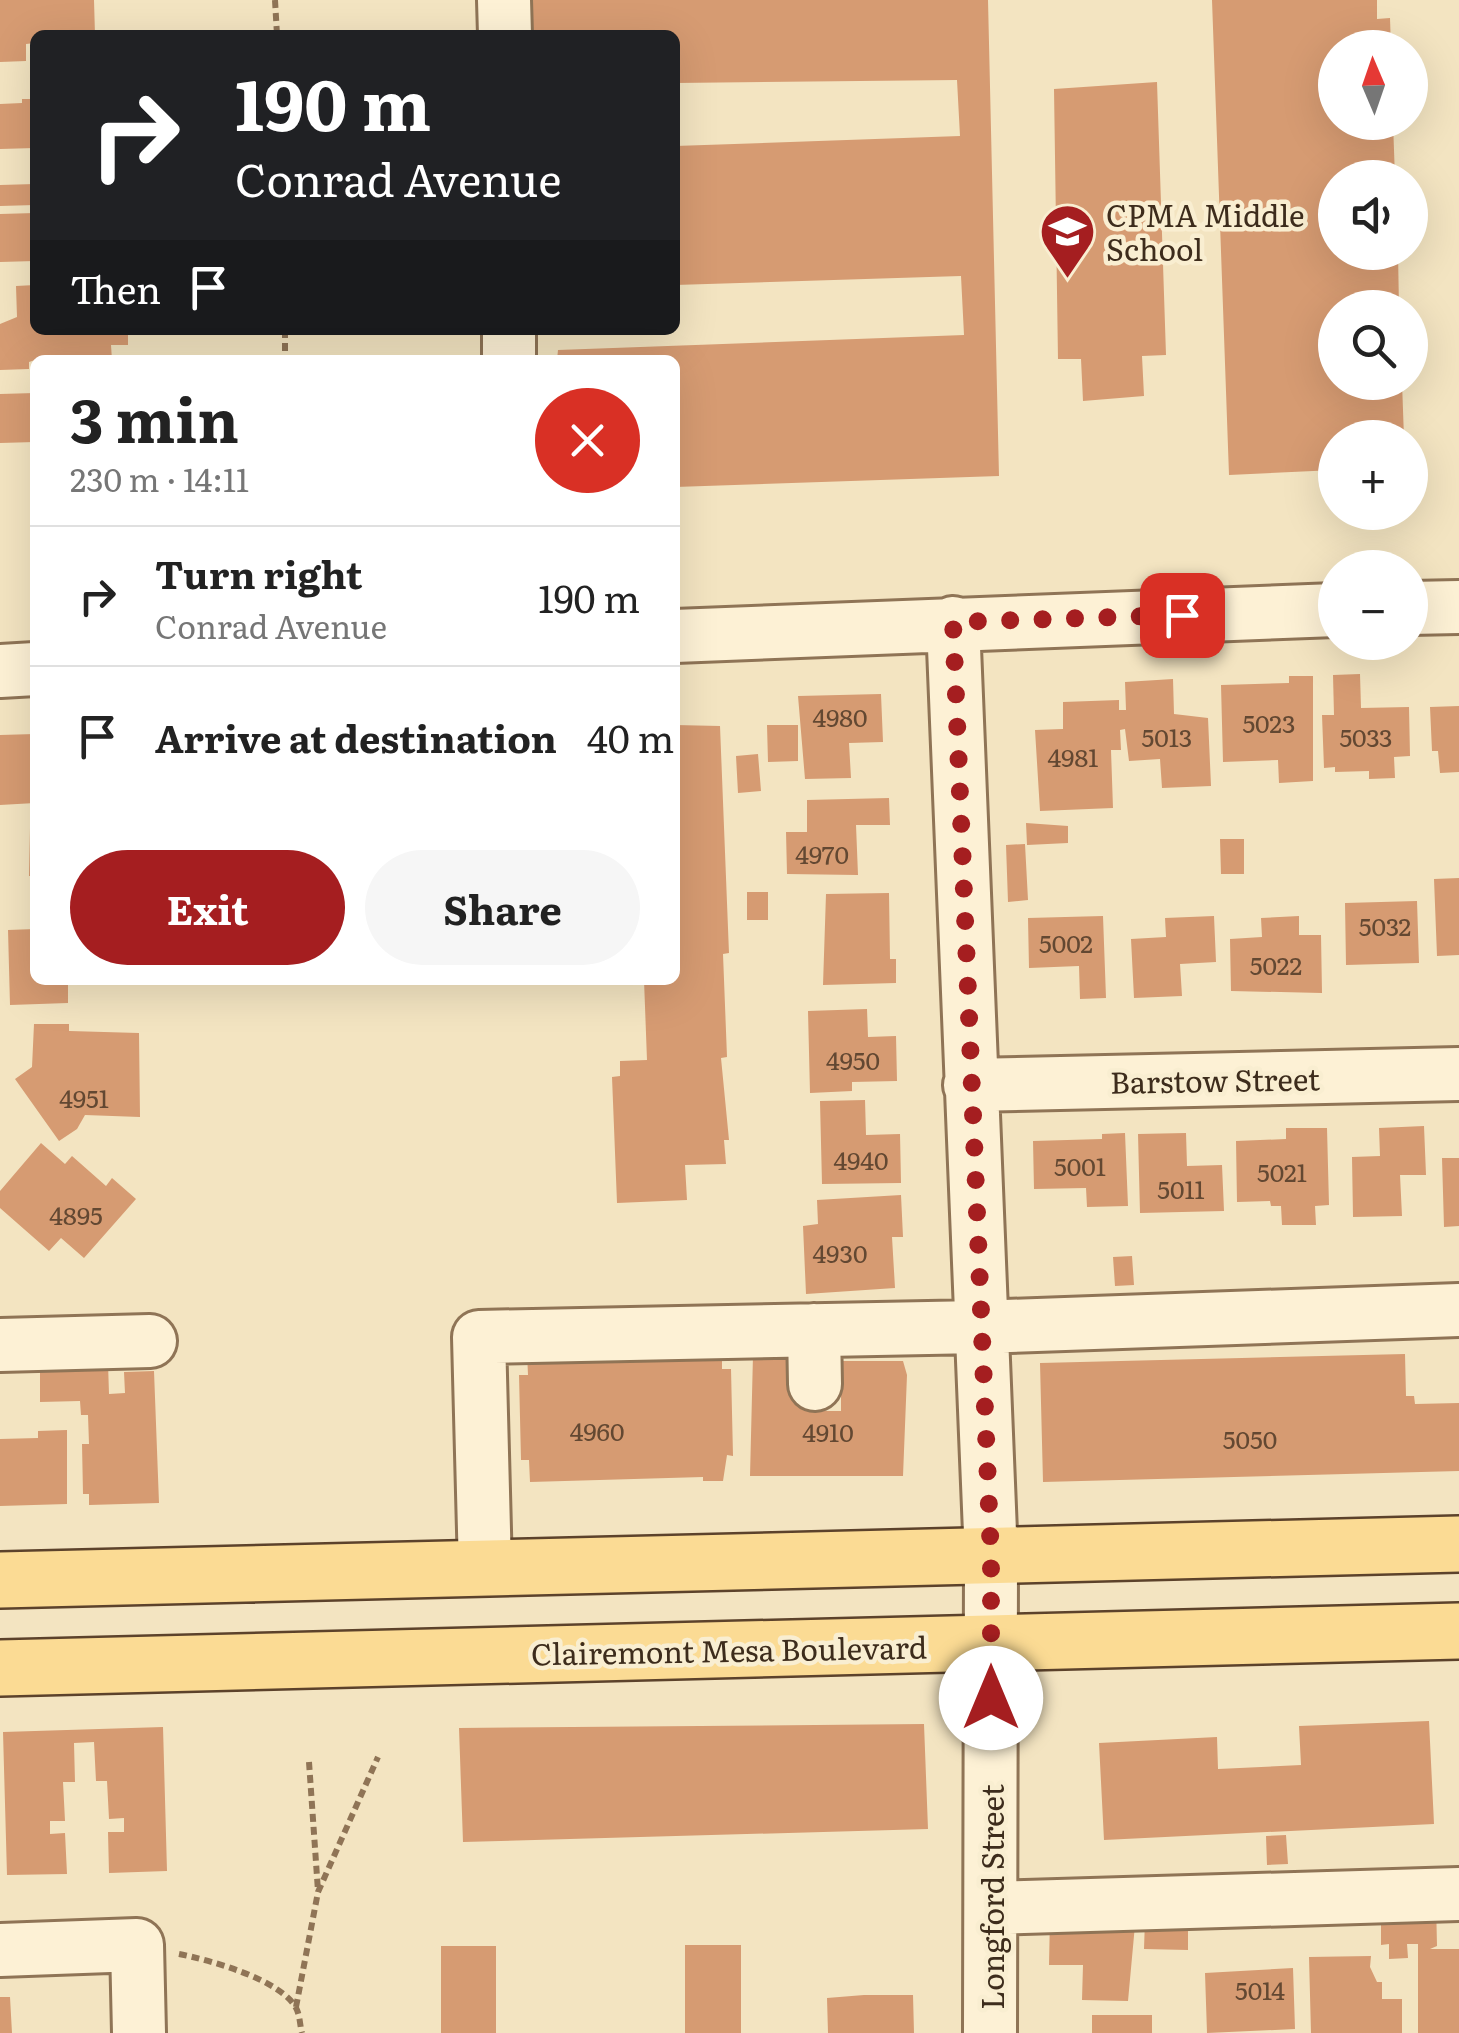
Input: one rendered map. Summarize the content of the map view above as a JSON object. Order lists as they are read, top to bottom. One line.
{"streets":{"main road":["Clairemont Mesa Boulevard"],"street":["Barstow Street","Longford Street"]},"crossings":[["Barstow Street","Longford Street"],["Clairemont Mesa Boulevard","Longford Street"]],"places":{"school or university":["CPMA Middle School"]},"house_numbers":["4980","5023","5013","5033","4981","4970","5032","5002","5022","4950","4951","4940","5001","5021","5011","4895","4930","4960","4910","5050","5014"],"north":"top","page":{"map_buttons":["+","−"],"turn":["190 m","Conrad Avenue"],"then":"Then","heading":["3 min","230 m · 14:11"],"list":[{"name":"Turn right","note":"Conrad Avenue","value":"190 m"},{"name":"Arrive at destination","value":"40 m"}],"buttons":["Exit","Share"]}}
